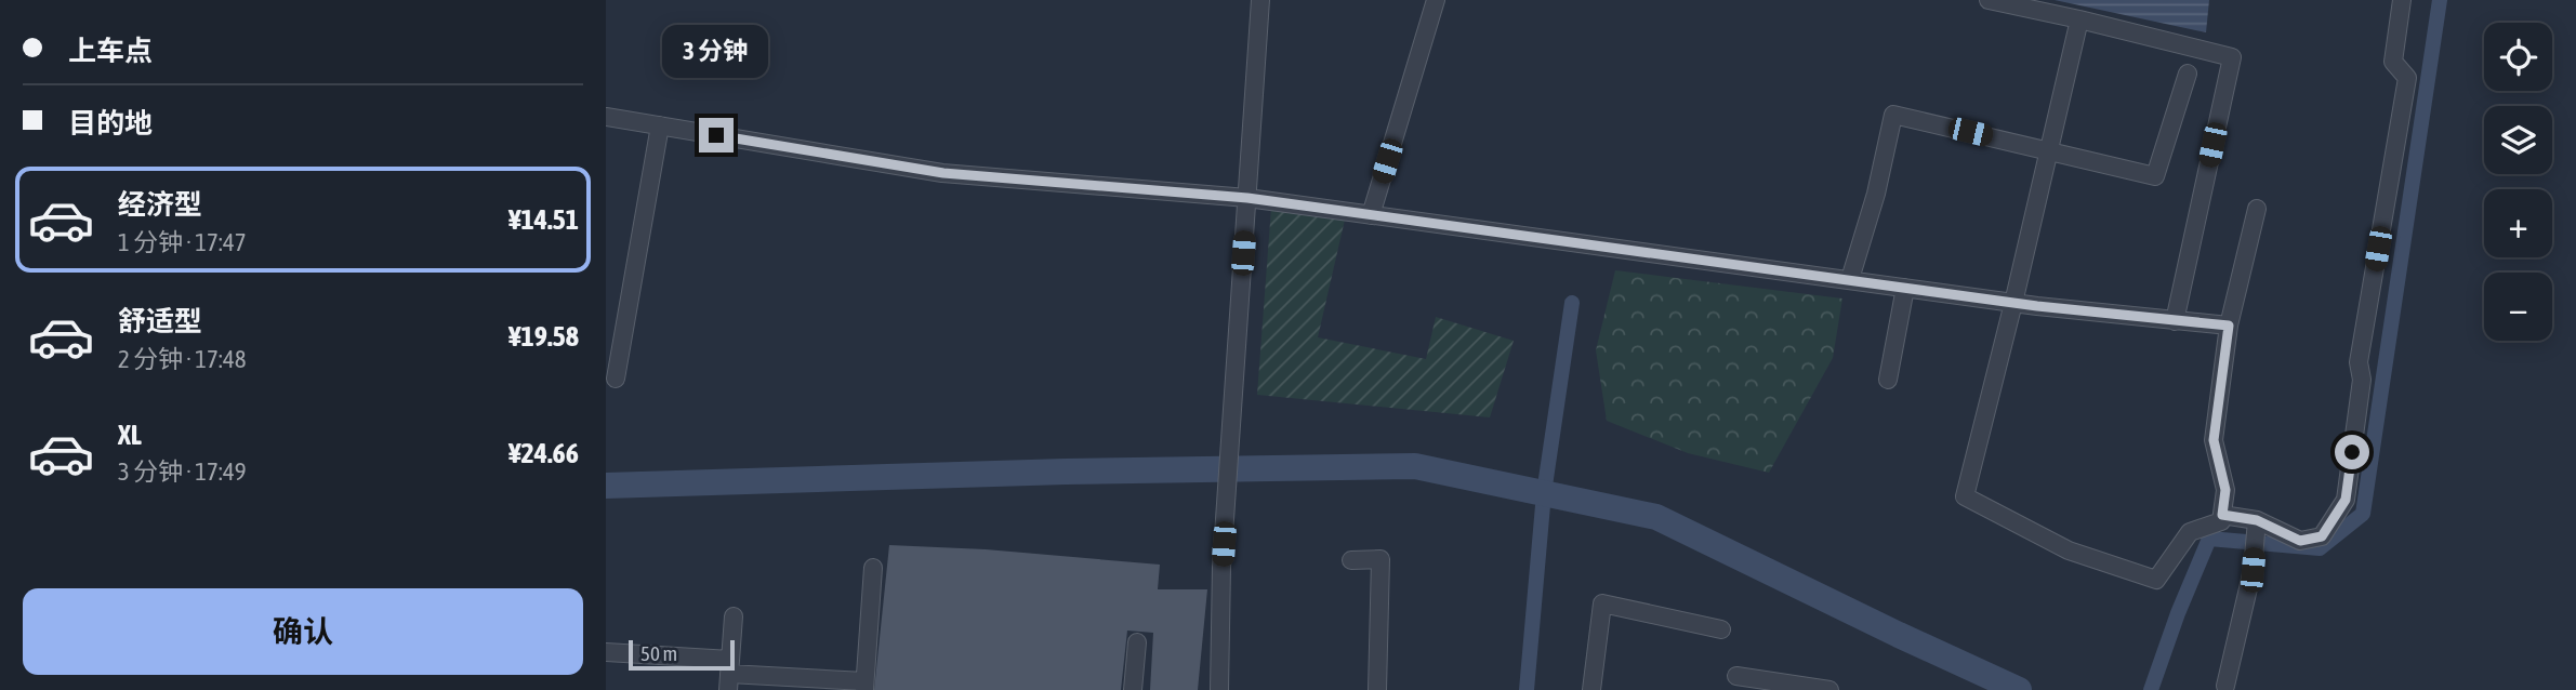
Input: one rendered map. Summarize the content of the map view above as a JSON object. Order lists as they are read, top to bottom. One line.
{"scale_bar":"50 m","page":{"banner":["上车点","目的地"],"map_buttons":["+","−"],"bubble":"3 分钟","list":[{"name":"经济型","note":"1 分钟 · 17:47","value":"¥14.51"},{"name":"舒适型","note":"2 分钟 · 17:48","value":"¥19.58"},{"name":"XL","note":"3 分钟 · 17:49","value":"¥24.66"}],"buttons":"确认","scale":"50 m"}}
